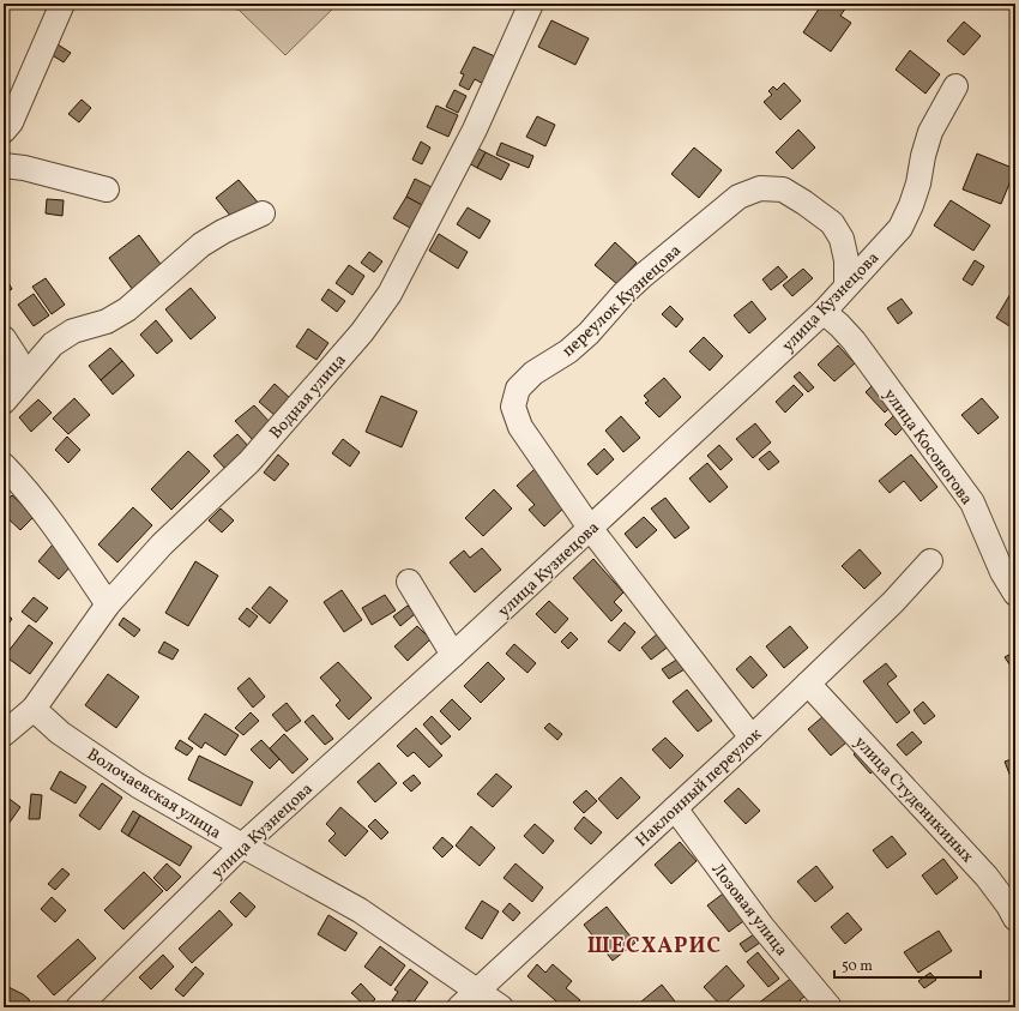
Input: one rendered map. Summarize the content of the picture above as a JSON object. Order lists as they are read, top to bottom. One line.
{"streets":{"street":["переулок Кузнецова","улица Кузнецова","Водная улица","улица Косоногова","Наклонный переулок","Волочаевская улица","улица Студеникиных","Лозовая улица"]},"crossings":[["переулок Кузнецова","улица Кузнецова"],["переулок Кузнецова","Наклонный переулок"],["улица Кузнецова","улица Косоногова"],["улица Кузнецова","Волочаевская улица"],["Водная улица","Волочаевская улица"],["Наклонный переулок","Волочаевская улица"],["Наклонный переулок","улица Студеникиных"],["Наклонный переулок","Лозовая улица"]],"districts":["ШЕСХАРИС"],"scale_bar":"50 m"}
